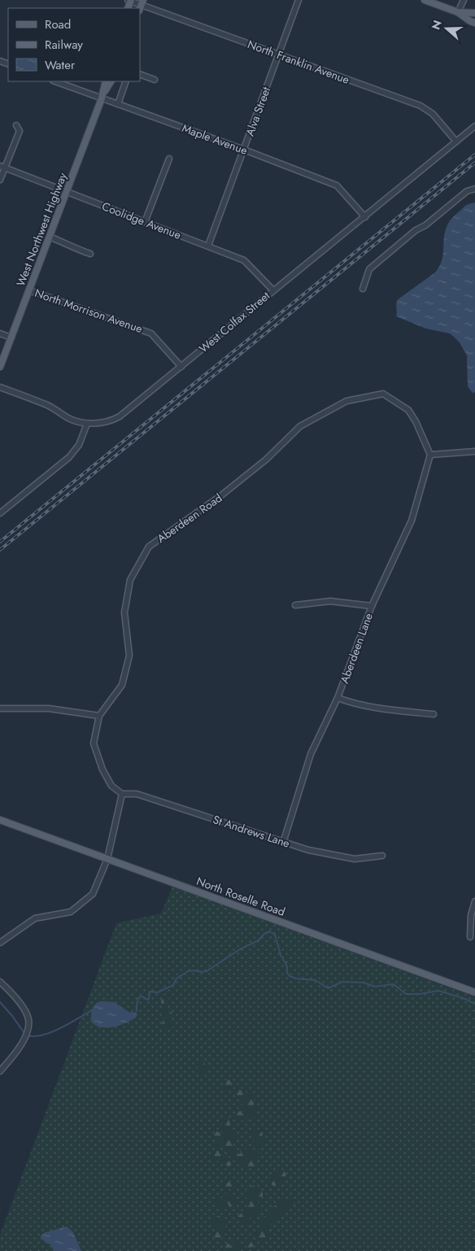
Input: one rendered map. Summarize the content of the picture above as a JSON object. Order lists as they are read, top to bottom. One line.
{"streets":{"main road":["West Northwest Highway","North Roselle Road"],"street":["North Franklin Avenue","Alva Street","Maple Avenue","Coolidge Avenue","North Morrison Avenue","West Colfax Street","Aberdeen Road","Aberdeen Lane","St Andrews Lane"]},"crossings":[["North Franklin Avenue","Alva Street"],["North Franklin Avenue","West Colfax Street"],["Alva Street","Maple Avenue"],["Alva Street","Coolidge Avenue"],["Maple Avenue","West Northwest Highway"],["Maple Avenue","West Colfax Street"],["Coolidge Avenue","West Northwest Highway"],["Coolidge Avenue","West Colfax Street"],["West Northwest Highway","North Morrison Avenue"],["North Morrison Avenue","West Colfax Street"],["Aberdeen Road","Aberdeen Lane"],["Aberdeen Road","St Andrews Lane"],["Aberdeen Lane","St Andrews Lane"]],"legend":["Road","Railway","Water"],"north":"left"}
